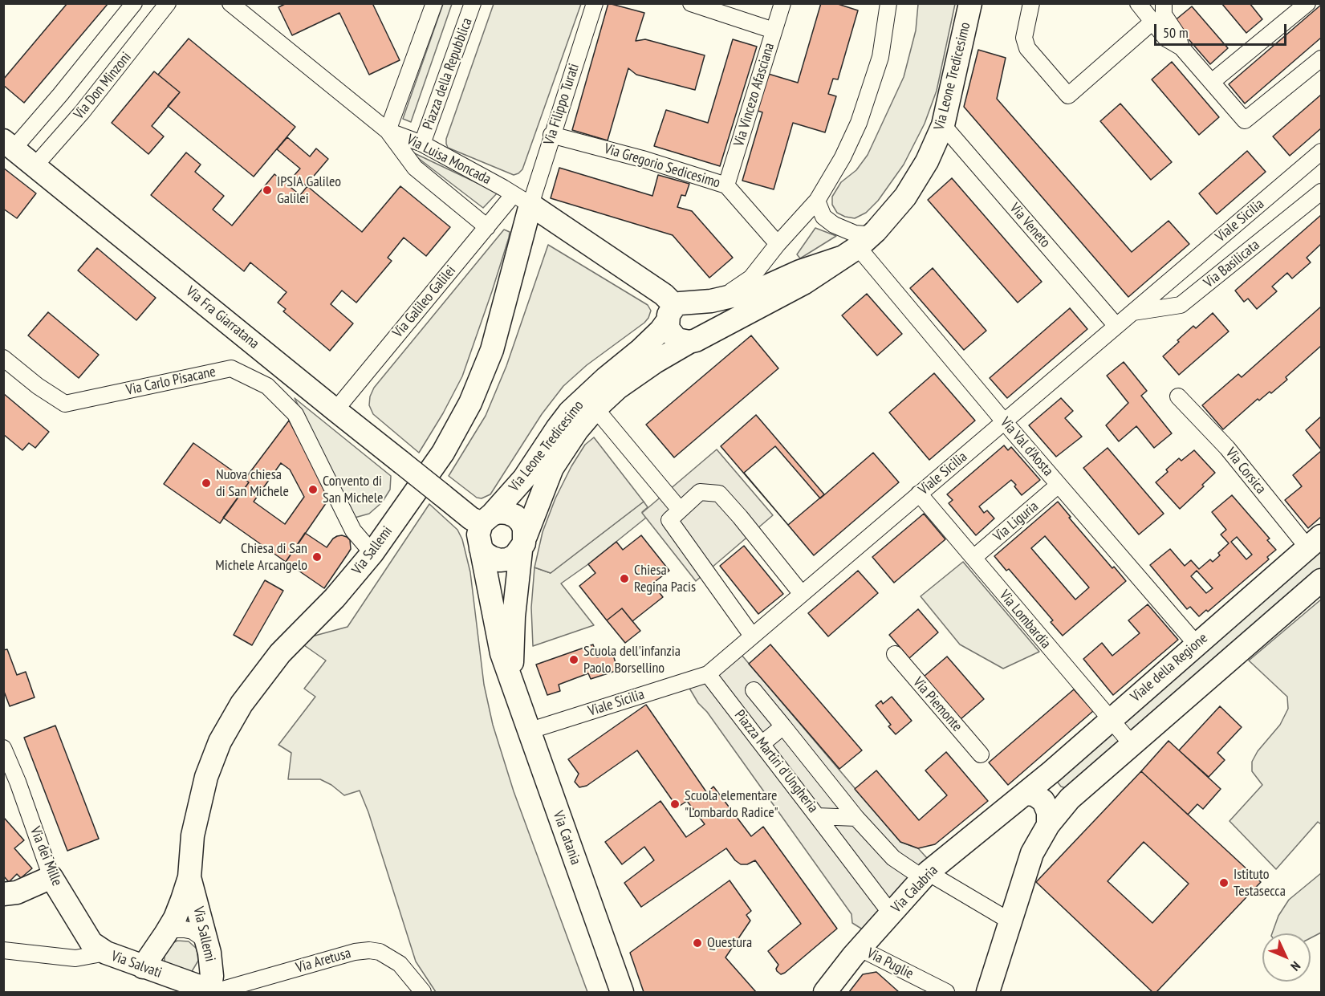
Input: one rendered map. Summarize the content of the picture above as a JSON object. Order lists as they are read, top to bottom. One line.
{"streets":{"street":["Piazza della Repubblica","Via Leone Tredicesimo","Via Don Minzoni","Via Vincezo Afasciana","Via Filippo Turati","Via Luisa Moncada","Via Gregorio Sedicesimo","Viale Sicilia","Via Veneto","Via Basilicata","Via Galileo Galilei","Via Fra Giarratana","Via Carlo Pisacane","Via Val d'Aosta","Via Corsica","Via Liguria","Via Sallemi","Via Lombardia","Viale della Regione","Via Piemonte","Piazza Martiri d'Ungheria","Via Catania","Via dei Mille","Via Calabria","Via Aretusa","Via Puglie","Via Salvati"]},"crossings":[["Piazza della Repubblica","Via Luisa Moncada"],["Via Leone Tredicesimo","Via Luisa Moncada"],["Via Leone Tredicesimo","Via Veneto"],["Via Leone Tredicesimo","Via Fra Giarratana"],["Via Leone Tredicesimo","Via Val d'Aosta"],["Via Leone Tredicesimo","Via Catania"],["Via Don Minzoni","Via Fra Giarratana"],["Via Vincezo Afasciana","Via Gregorio Sedicesimo"],["Via Filippo Turati","Via Luisa Moncada"],["Via Filippo Turati","Via Gregorio Sedicesimo"],["Via Filippo Turati","Via Galileo Galilei"],["Via Filippo Turati","Via Sallemi"],["Via Luisa Moncada","Via Galileo Galilei"],["Via Luisa Moncada","Via Sallemi"],["Viale Sicilia","Via Veneto"],["Viale Sicilia","Via Basilicata"],["Viale Sicilia","Via Val d'Aosta"],["Viale Sicilia","Via Lombardia"],["Viale Sicilia","Piazza Martiri d'Ungheria"],["Viale Sicilia","Via Catania"],["Via Galileo Galilei","Via Fra Giarratana"],["Via Galileo Galilei","Via Sallemi"],["Via Fra Giarratana","Via Catania"],["Via Carlo Pisacane","Via Sallemi"],["Via Val d'Aosta","Via Liguria"],["Via Val d'Aosta","Viale della Regione"],["Via Corsica","Viale della Regione"],["Via Liguria","Via Lombardia"],["Via Sallemi","Via Aretusa"],["Via Sallemi","Via Salvati"],["Via Lombardia","Viale della Regione"],["Viale della Regione","Via Calabria"],["Via dei Mille","Via Salvati"],["Via Calabria","Via Puglie"],["Via Aretusa","Via Salvati"]],"places":["IPSIA Galileo Galilei","Nuova chiesa di San Michele","Convento di San Michele","Chiesa di San Michele Arcangelo","Chiesa Regina Pacis","Scuola dell'infanzia Paolo Borsellino","Scuola elementare \"Lombardo Radice\"","Istituto Testasecca","Questura"],"scale_bar":"50 m","north":"bottom right"}
